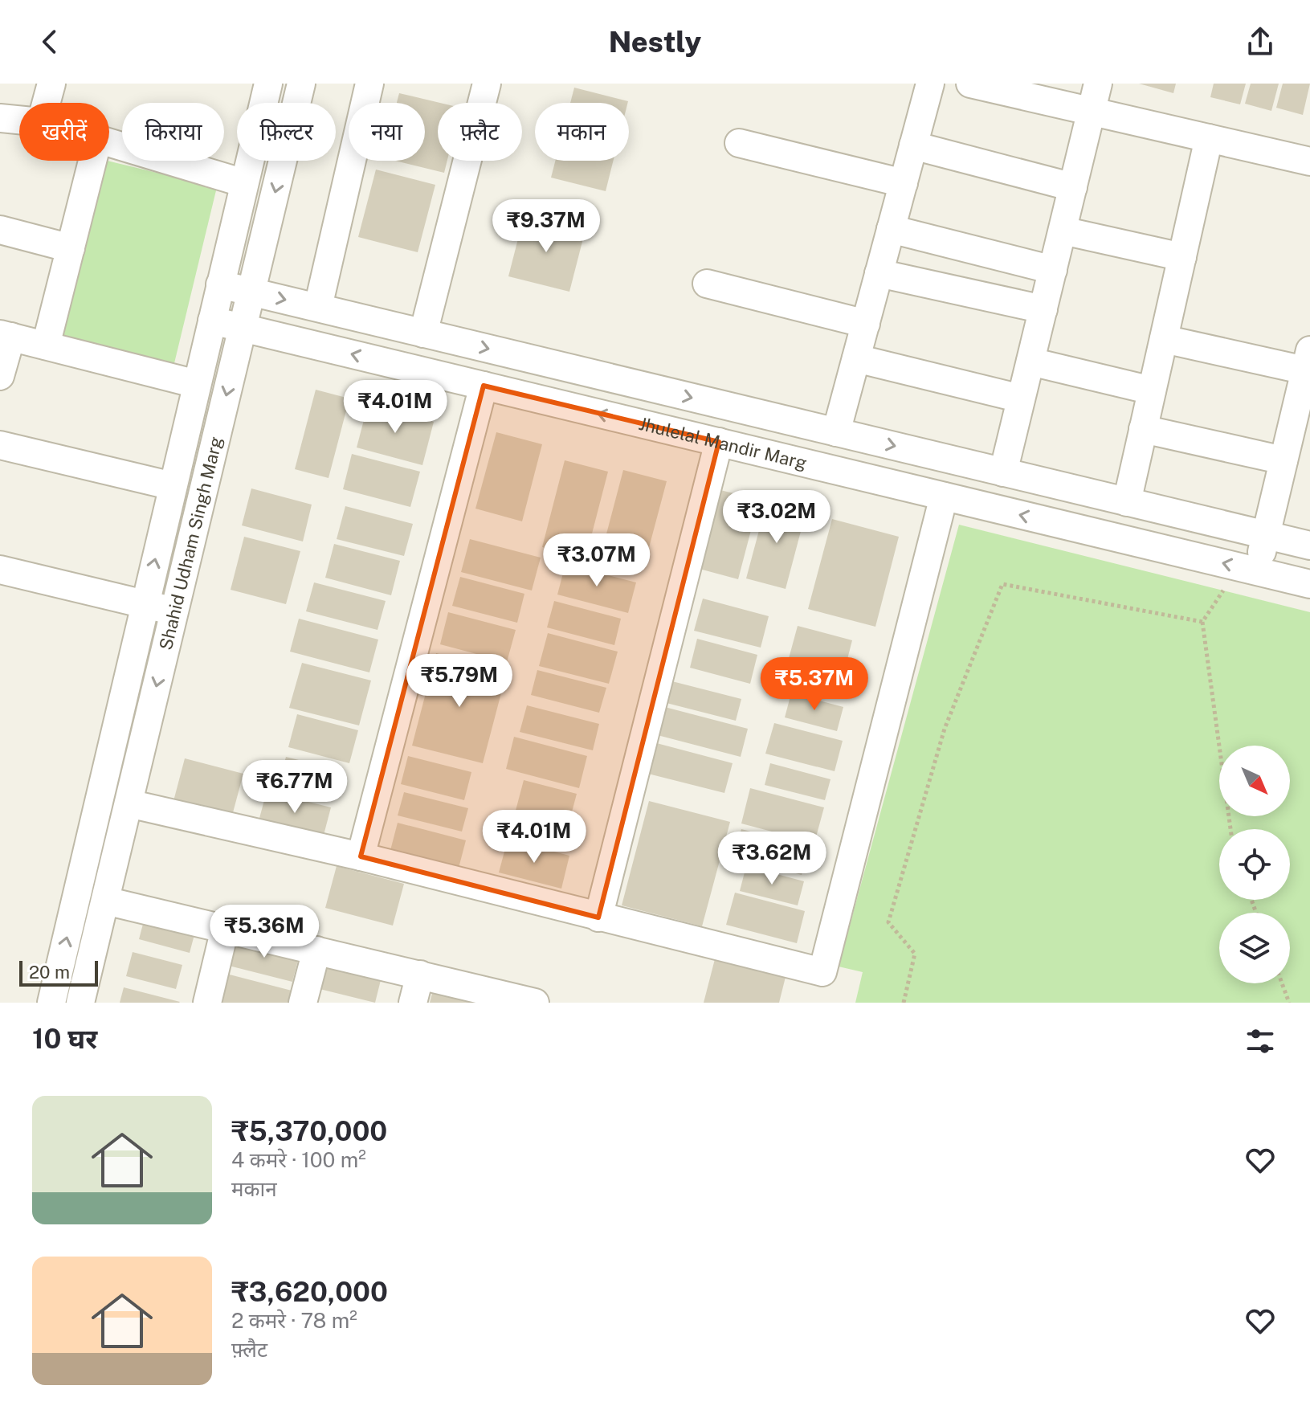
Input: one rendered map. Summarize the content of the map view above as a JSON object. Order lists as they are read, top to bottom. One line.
{"streets":{"street":["Jhulelal Mandir Marg","Shahid Udham Singh Marg"]},"crossings":[["Jhulelal Mandir Marg","Shahid Udham Singh Marg"]],"scale_bar":"20 m","north":"bottom right","page":{"header":"Nestly","chip":["खरीदें","किराया","फ़िल्टर","नया","फ़्लैट","मकान"],"price":["₹9.37M","₹4.01M","₹3.02M","₹3.07M","₹5.79M","₹5.37M","₹6.77M","₹4.01M","₹3.62M","₹5.36M"],"scale":"20 m","heading":"10 घर","list":[{"name":"₹5,370,000","note":"4 कमरे · 100 m² · मकान"},{"name":"₹3,620,000","note":"2 कमरे · 78 m² · फ़्लैट"}]}}
